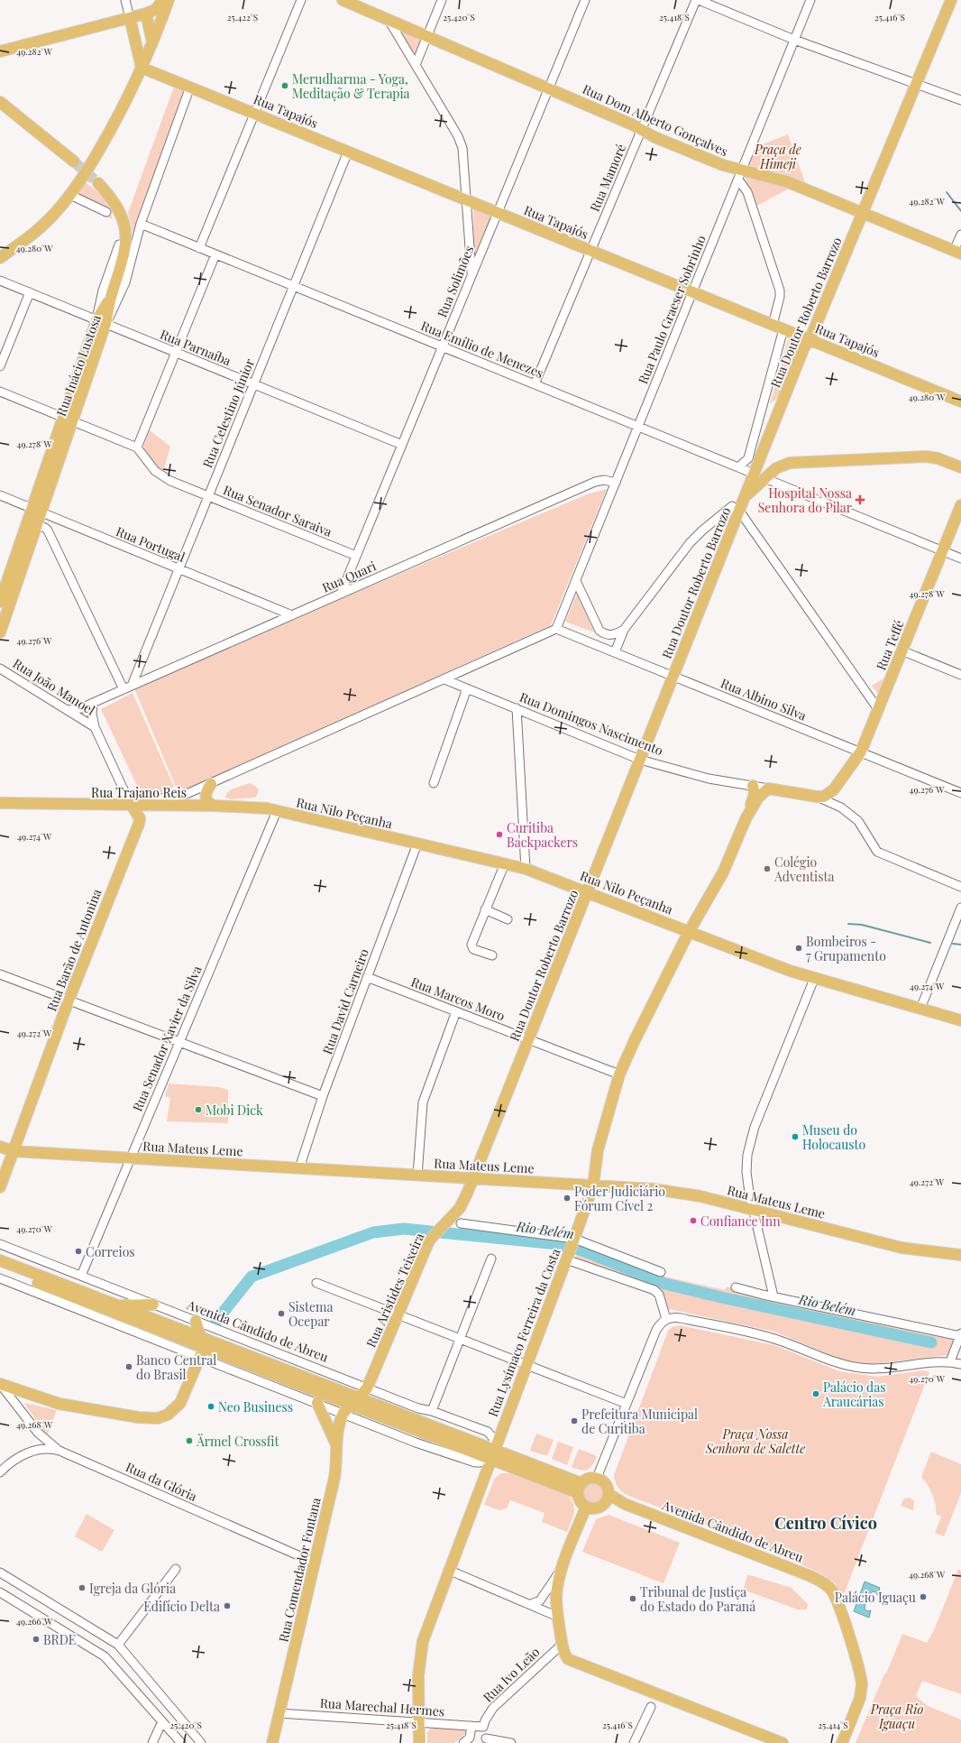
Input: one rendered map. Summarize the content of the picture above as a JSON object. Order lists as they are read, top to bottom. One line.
{"streets":{"main road":["Rua Tapajós","Rua Dom Alberto Gonçalves","Rua Doutor Roberto Barrozo","Rua Inácio Lustosa","Rua Teffé","Rua Domingos Nascimento","Rua Trajano Reis","Rua Nilo Peçanha","Rua Barão de Antonina","Rua Mateus Leme","Rua Aristides Teixeira","Avenida Cândido de Abreu","Rua Lysímaco Ferreira da Costa","Rua Comendador Fontana"],"street":["Rua Mamoré","Rua Solimões","Rua Paulo Graeser Sobrinho","Rua Parnaíba","Rua Emílio de Menezes","Rua Celestino Júnior","Rua Senador Saraiva","Rua Portugal","Rua Quari","Rua João Manoel","Rua Albino Silva","Rua Marcos Moro","Rua David Carneiro","Rua Senador Xavier da Silva","Rua da Glória","Rua Ivo Leão","Rua Marechal Hermes"]},"crossings":[["Rua Tapajós","Rua Mamoré"],["Rua Tapajós","Rua Solimões"],["Rua Tapajós","Rua Paulo Graeser Sobrinho"],["Rua Tapajós","Rua Doutor Roberto Barrozo"],["Rua Tapajós","Rua Inácio Lustosa"],["Rua Tapajós","Rua Celestino Júnior"],["Rua Dom Alberto Gonçalves","Rua Mamoré"],["Rua Dom Alberto Gonçalves","Rua Solimões"],["Rua Dom Alberto Gonçalves","Rua Paulo Graeser Sobrinho"],["Rua Dom Alberto Gonçalves","Rua Doutor Roberto Barrozo"],["Rua Mamoré","Rua Emílio de Menezes"],["Rua Solimões","Rua Parnaíba"],["Rua Solimões","Rua Emílio de Menezes"],["Rua Solimões","Rua Senador Saraiva"],["Rua Solimões","Rua Quari"],["Rua Paulo Graeser Sobrinho","Rua Emílio de Menezes"],["Rua Paulo Graeser Sobrinho","Rua Quari"],["Rua Paulo Graeser Sobrinho","Rua Albino Silva"],["Rua Doutor Roberto Barrozo","Rua Emílio de Menezes"],["Rua Doutor Roberto Barrozo","Rua Albino Silva"],["Rua Doutor Roberto Barrozo","Rua Domingos Nascimento"],["Rua Doutor Roberto Barrozo","Rua Nilo Peçanha"],["Rua Doutor Roberto Barrozo","Rua Marcos Moro"],["Rua Doutor Roberto Barrozo","Rua Mateus Leme"],["Rua Doutor Roberto Barrozo","Rua Aristides Teixeira"],["Rua Parnaíba","Rua Inácio Lustosa"],["Rua Parnaíba","Rua Celestino Júnior"],["Rua Emílio de Menezes","Rua Inácio Lustosa"],["Rua Emílio de Menezes","Rua Celestino Júnior"],["Rua Inácio Lustosa","Rua Senador Saraiva"],["Rua Inácio Lustosa","Rua Portugal"],["Rua Celestino Júnior","Rua Senador Saraiva"],["Rua Celestino Júnior","Rua Portugal"],["Rua Celestino Júnior","Rua Quari"],["Rua Portugal","Rua Quari"],["Rua Quari","Rua João Manoel"],["Rua Teffé","Rua Albino Silva"],["Rua Teffé","Rua Domingos Nascimento"],["Rua João Manoel","Rua Trajano Reis"],["Rua João Manoel","Rua Barão de Antonina"],["Rua Domingos Nascimento","Rua Lysímaco Ferreira da Costa"],["Rua Trajano Reis","Rua Nilo Peçanha"],["Rua Trajano Reis","Rua Barão de Antonina"],["Rua Trajano Reis","Rua Senador Xavier da Silva"],["Rua Nilo Peçanha","Rua David Carneiro"],["Rua Nilo Peçanha","Rua Senador Xavier da Silva"],["Rua Nilo Peçanha","Rua Lysímaco Ferreira da Costa"],["Rua Barão de Antonina","Rua Mateus Leme"],["Rua Marcos Moro","Rua David Carneiro"],["Rua Marcos Moro","Rua Lysímaco Ferreira da Costa"],["Rua David Carneiro","Rua Mateus Leme"],["Rua Senador Xavier da Silva","Rua Mateus Leme"],["Rua Senador Xavier da Silva","Avenida Cândido de Abreu"],["Rua Mateus Leme","Rua Aristides Teixeira"],["Rua Mateus Leme","Rua Lysímaco Ferreira da Costa"],["Rua Aristides Teixeira","Avenida Cândido de Abreu"],["Rua Aristides Teixeira","Rua Comendador Fontana"],["Avenida Cândido de Abreu","Rua Lysímaco Ferreira da Costa"],["Avenida Cândido de Abreu","Rua Comendador Fontana"],["Rua Lysímaco Ferreira da Costa","Rua Marechal Hermes"],["Rua da Glória","Rua Comendador Fontana"],["Rua Comendador Fontana","Rua Marechal Hermes"],["Rua Ivo Leão","Rua Marechal Hermes"]],"districts":["Centro Cívico"],"water":["Rio Belém"],"parks":["Praça de Himeji","Praça Nossa Senhora de Salette","Praça Rio Iguaçu"],"places":{"other":["Merudharma - Yoga, Meditação & Terapia","Curitiba Backpackers","Colégio Adventista","Bombeiros - 7 Grupamento","Mobi Dick","Museu do Holocausto","Poder Judiciário Fórum Cível 2","Confiance Inn","Correios","Sistema Ocepar","Banco Central do Brasil","Palácio das Araucárias","Neo Business","Prefeitura Municipal de Curitiba","Ärmel Crossfit","Igreja da Glória","Palácio Iguaçu","Tribunal de Justiça do Estado do Paraná","Edifício Delta","BRDE"],"health":["Hospital Nossa Senhora do Pilar"]},"coordinates":["25.422°S","25.420°S","25.418°S","25.416°S","49.282°W","49.280°W","49.278°W","49.276°W","49.274°W","49.272°W","49.270°W","49.268°W","49.266°W","25.414°S"]}
